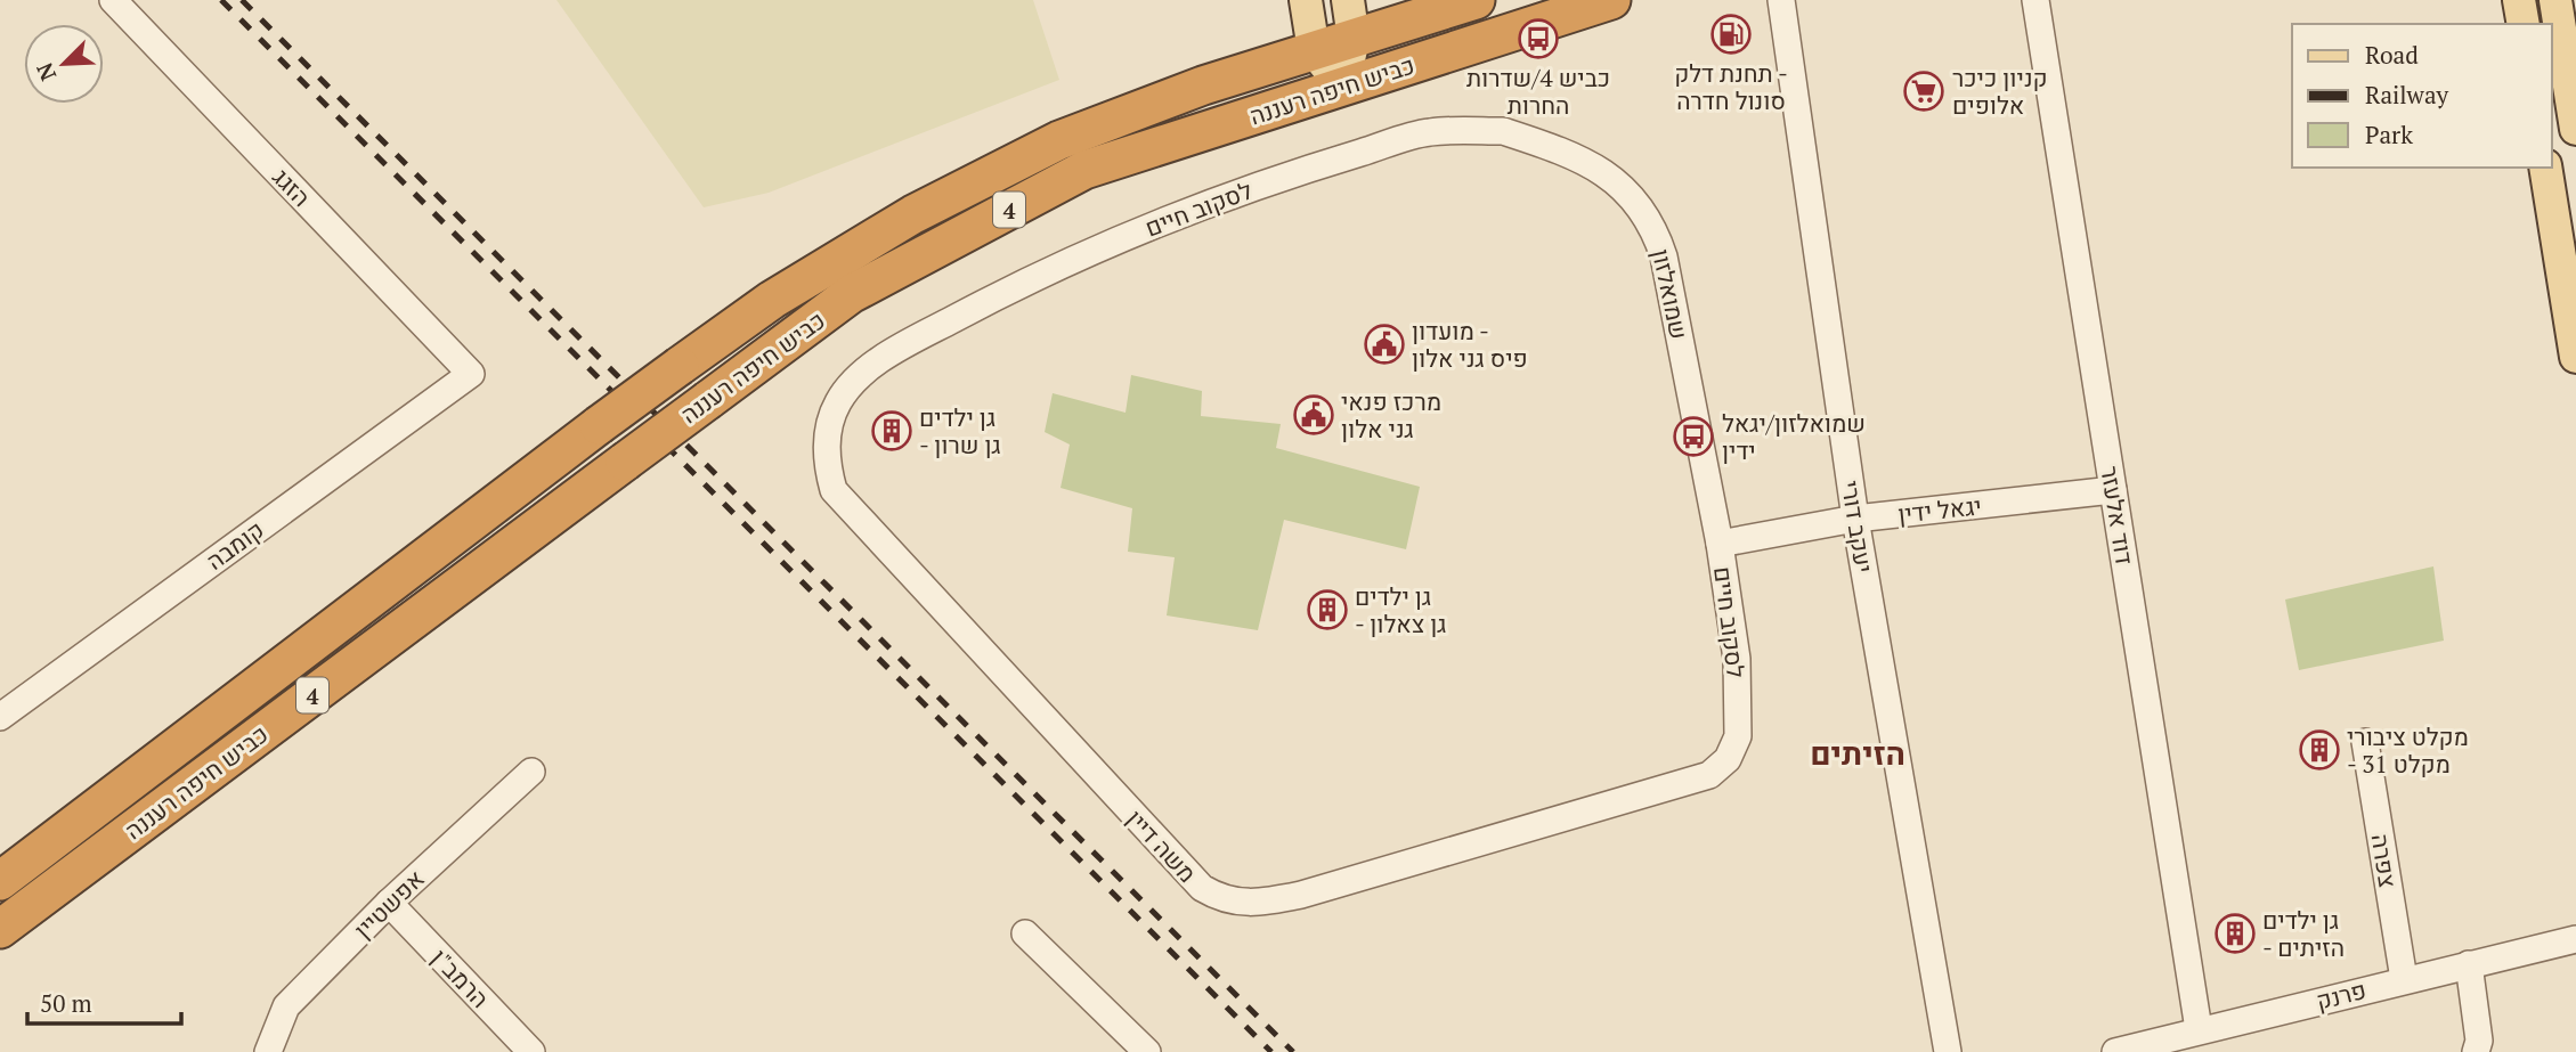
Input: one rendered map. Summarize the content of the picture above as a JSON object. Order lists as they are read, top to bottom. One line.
{"streets":{"highway":["כביש חיפה רעננה","4"],"street":["הזגג","לסקוב חיים","שמואלזון","יגאל ידין","דוד אלעזר","יעקב דורי","קומבה","משה דיין","צפרה","אפשטיין","הרמב\"ן","פרנק"]},"crossings":[["הזגג","קומבה"],["לסקוב חיים","שמואלזון"],["לסקוב חיים","יגאל ידין"],["לסקוב חיים","משה דיין"],["שמואלזון","יגאל ידין"],["יגאל ידין","דוד אלעזר"],["יגאל ידין","יעקב דורי"],["דוד אלעזר","פרנק"],["צפרה","פרנק"],["אפשטיין","הרמב\"ן"]],"districts":["הזיתים"],"places":{"fuel station":["תחנת דלק - סונול חדרה"],"bus stop":["כביש 4/שדרות החרות","שמואלזון/יגאל ידין"],"supermarket":["קניון כיכר אלופים"],"public building":["מועדון - פיס גני אלון","מרכז פנאי גני אלון"],"building":["גן ילדים - גן שרון","גן ילדים - גן צאלון","מקלט ציבורי - מקלט 31","גן ילדים - הזיתים"]},"legend":["Road","Railway","Park"],"scale_bar":"50 m","north":"bottom left"}
